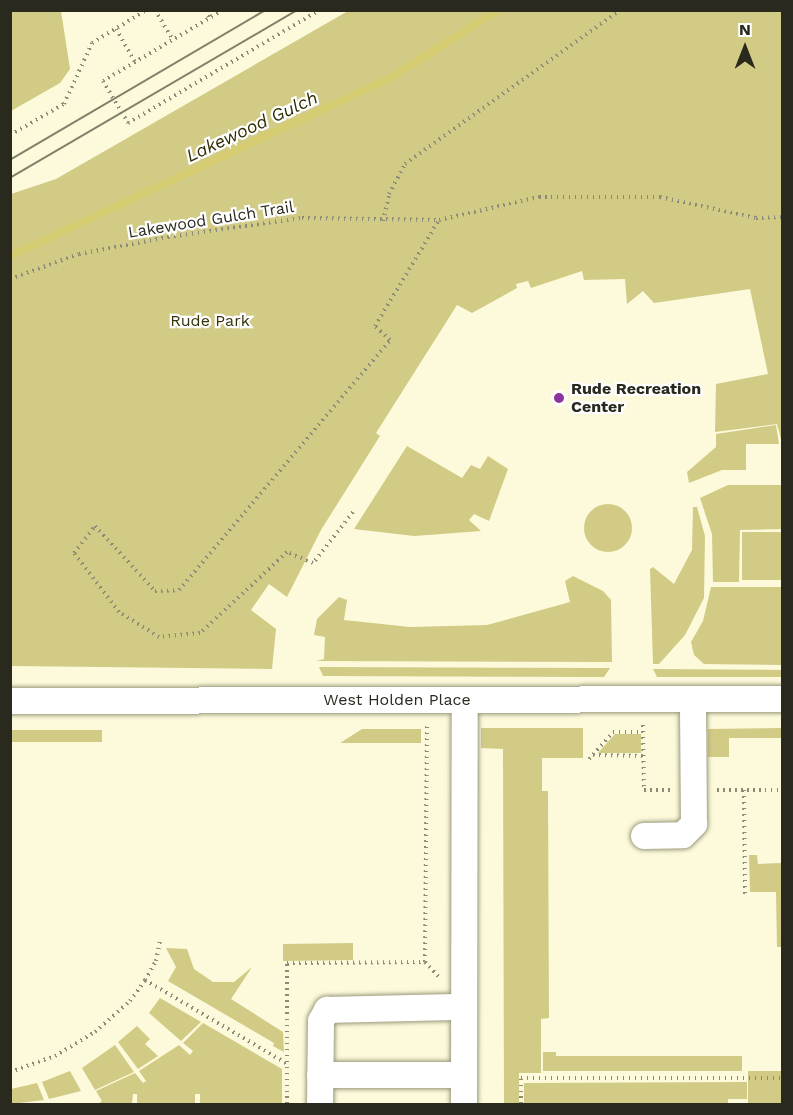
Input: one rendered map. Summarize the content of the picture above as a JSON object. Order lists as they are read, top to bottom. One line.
{"streets":{"street":["West Holden Place"],"path":["Lakewood Gulch Trail"]},"water":["Lakewood Gulch"],"parks":["Rude Park"],"places":["Rude Recreation Center"],"north":"top"}
